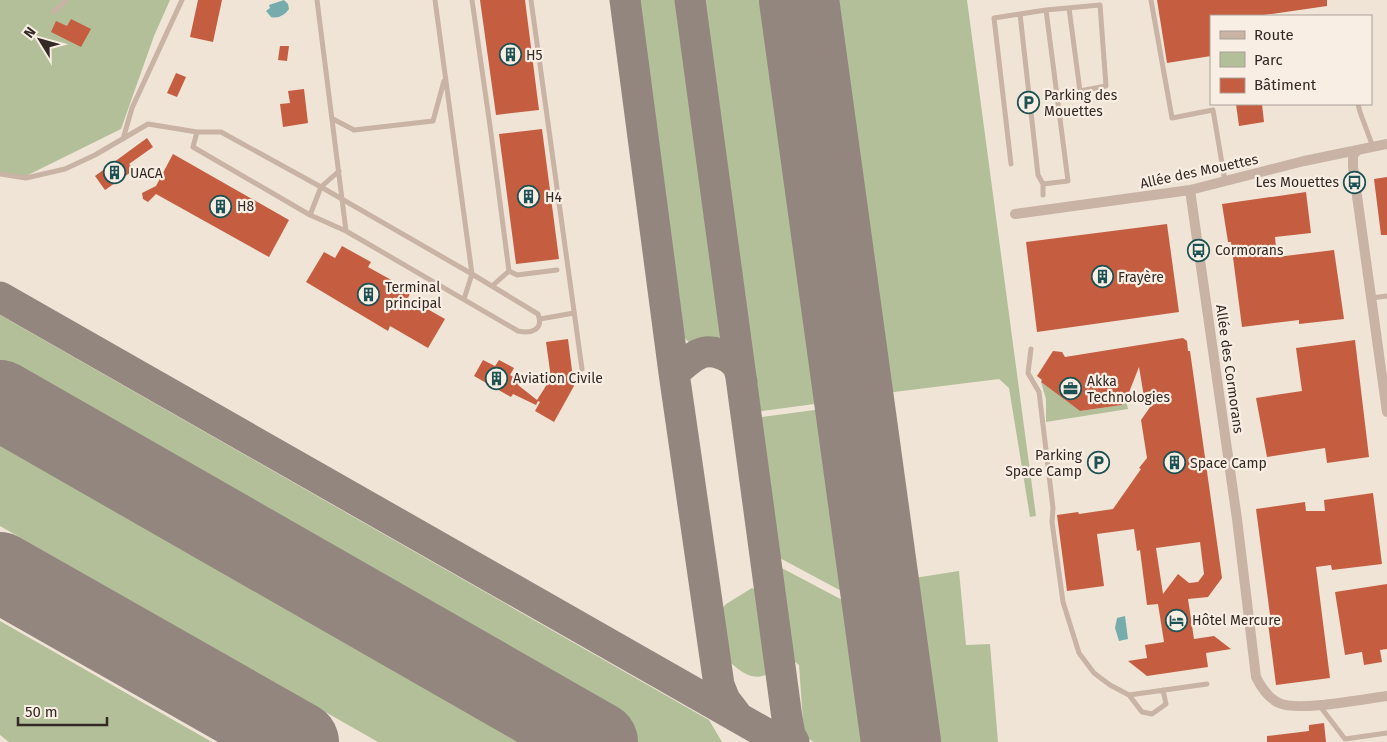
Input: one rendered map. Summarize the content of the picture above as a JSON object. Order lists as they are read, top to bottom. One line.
{"streets":{"street":["Allée des Mouettes","Allée des Cormorans"]},"crossings":[["Allée des Mouettes","Allée des Cormorans"]],"places":{"building":["H5","UACA","H4","H8","Frayère","Terminal principal","Aviation Civile","Space Camp"],"parking":["Parking des Mouettes","Parking Space Camp"],"bus stop":["Les Mouettes","Cormorans"],"office":["Akka Technologies"],"hotel":["Hôtel Mercure"]},"legend":["Route","Parc","Bâtiment"],"scale_bar":"50 m","north":"top left"}
